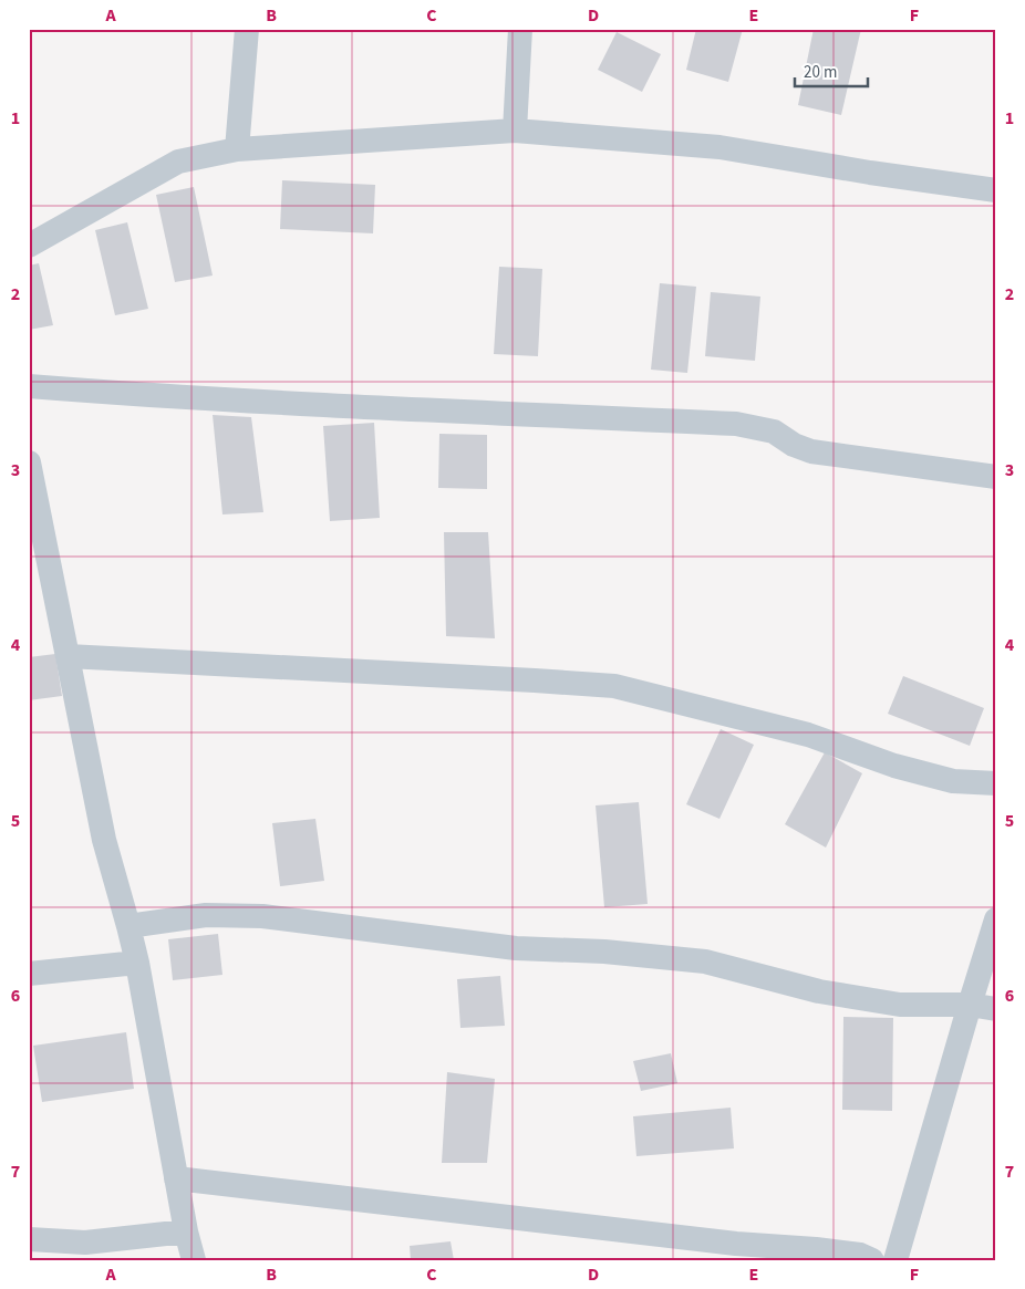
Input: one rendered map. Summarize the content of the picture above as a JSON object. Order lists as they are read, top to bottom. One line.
{"scale_bar":"20 m","grid":{"columns":["A","B","C","D","E","F"],"rows":["1","2","3","4","5","6","7"]}}
